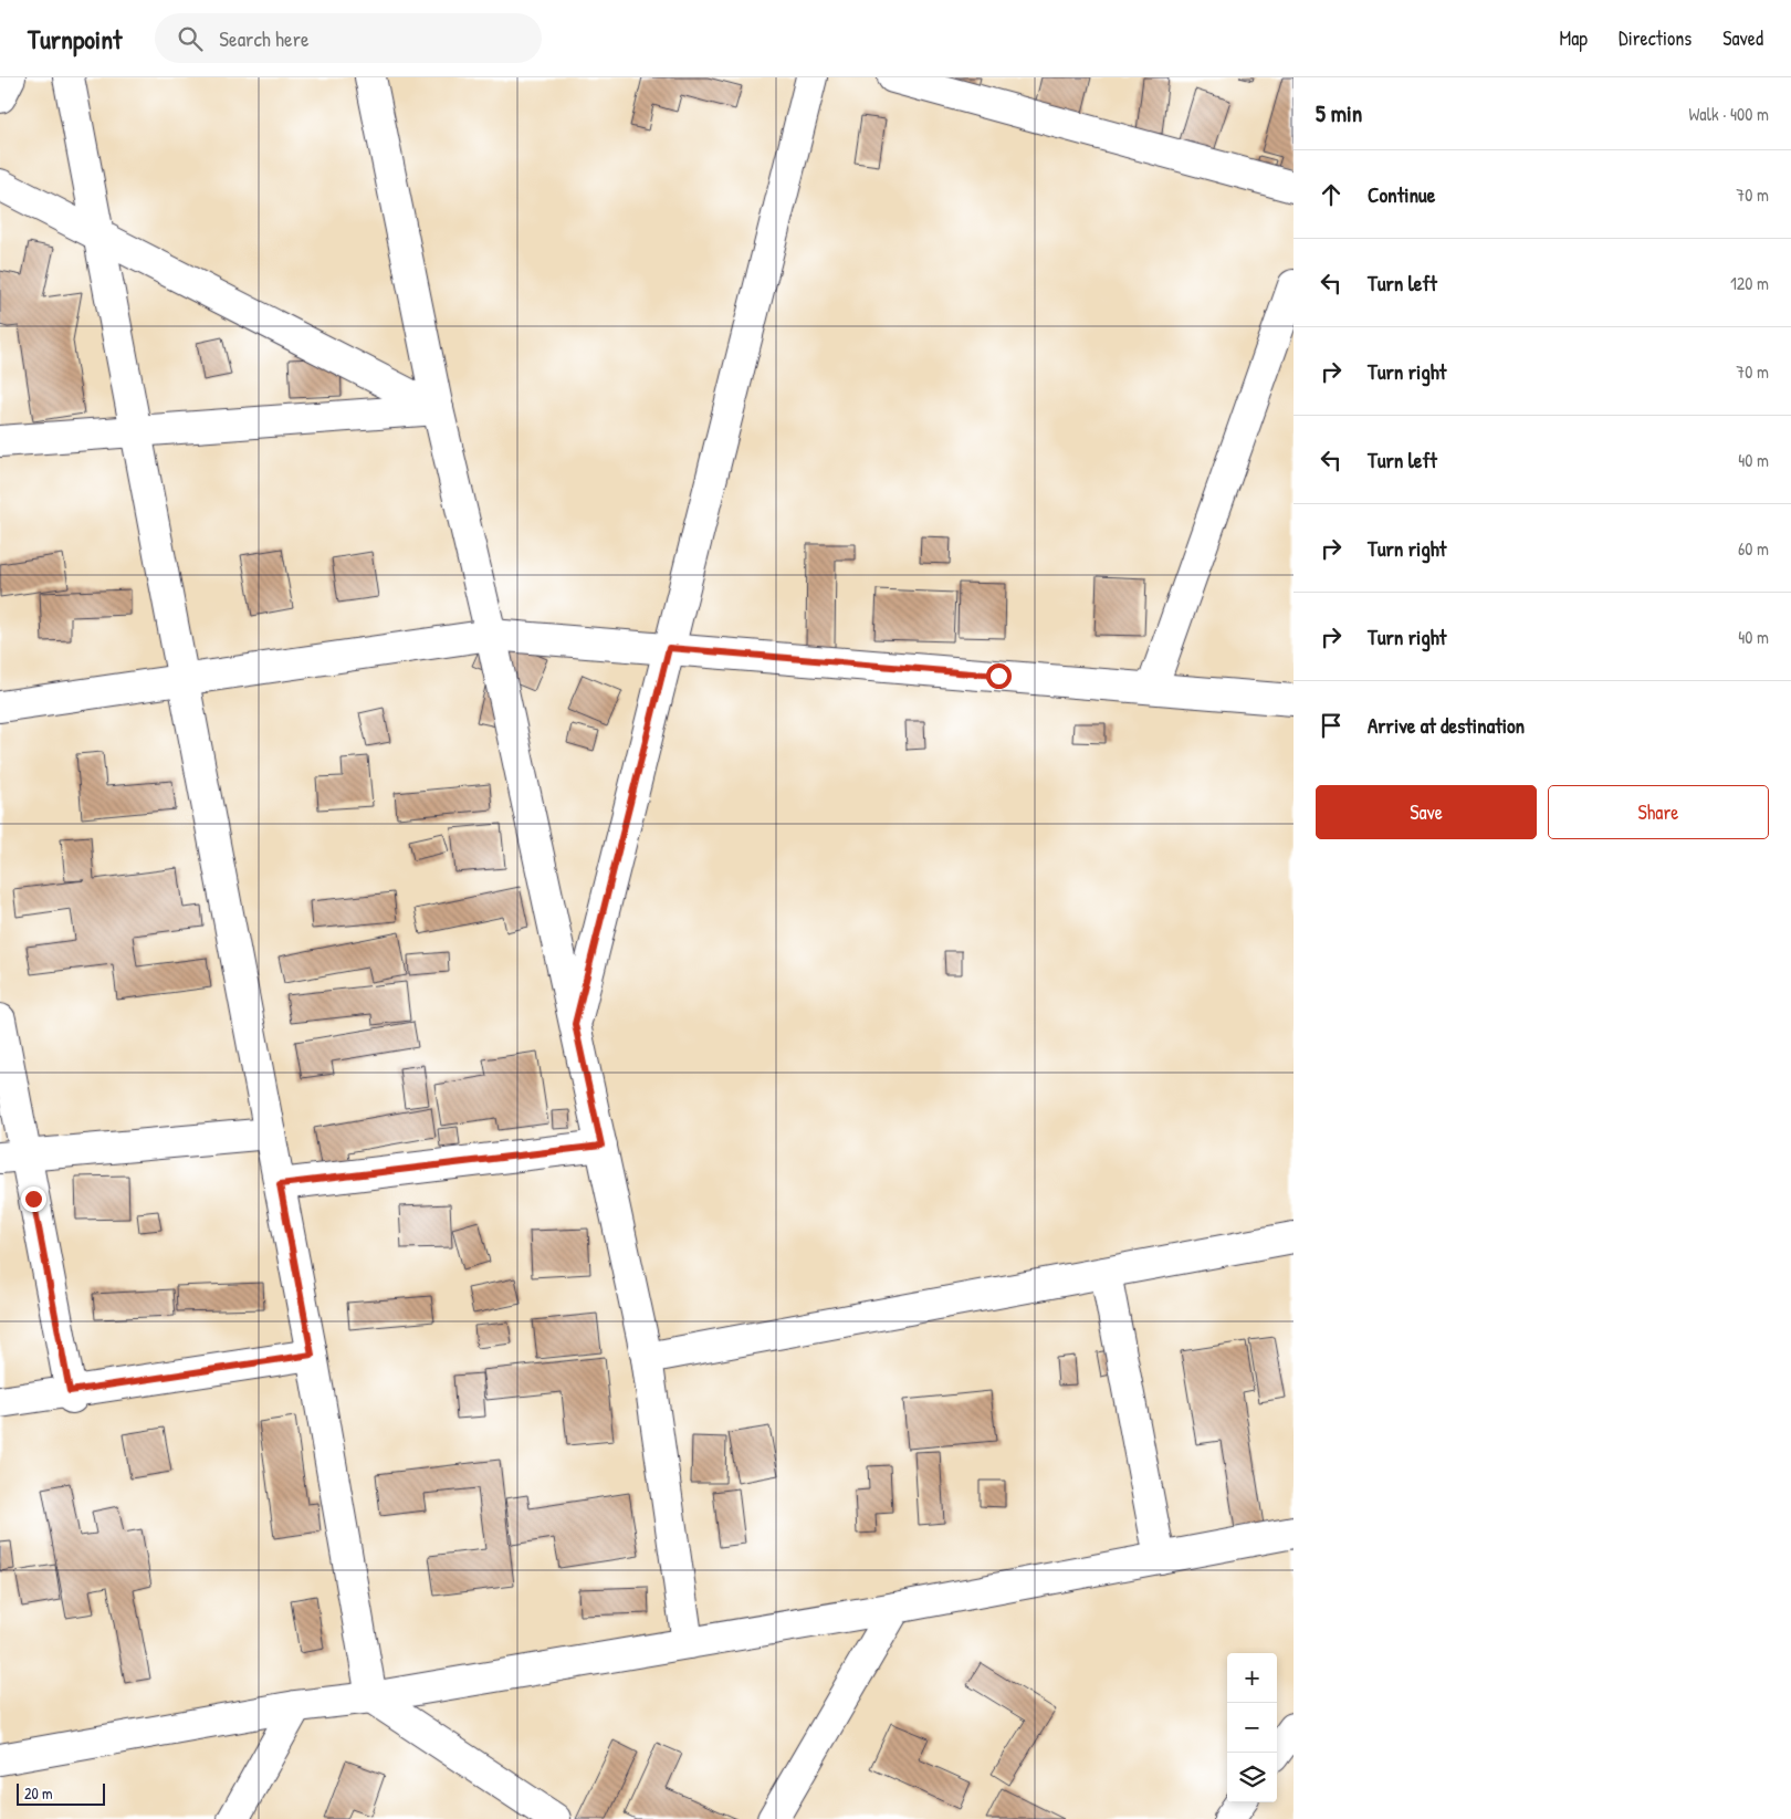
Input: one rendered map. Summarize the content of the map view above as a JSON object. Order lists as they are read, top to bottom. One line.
{"scale_bar":"20 m","page":{"header":"Turnpoint","search":"Search here","nav":["Map","Directions","Saved"],"heading":["5 min","Walk · 400 m"],"list":[["Continue","70 m"],["Turn left","120 m"],["Turn right","70 m"],["Turn left","40 m"],["Turn right","60 m"],["Turn right","40 m"],"Arrive at destination"],"buttons":["Save","Share"],"map_buttons":["+","−"],"scale":"20 m"}}
